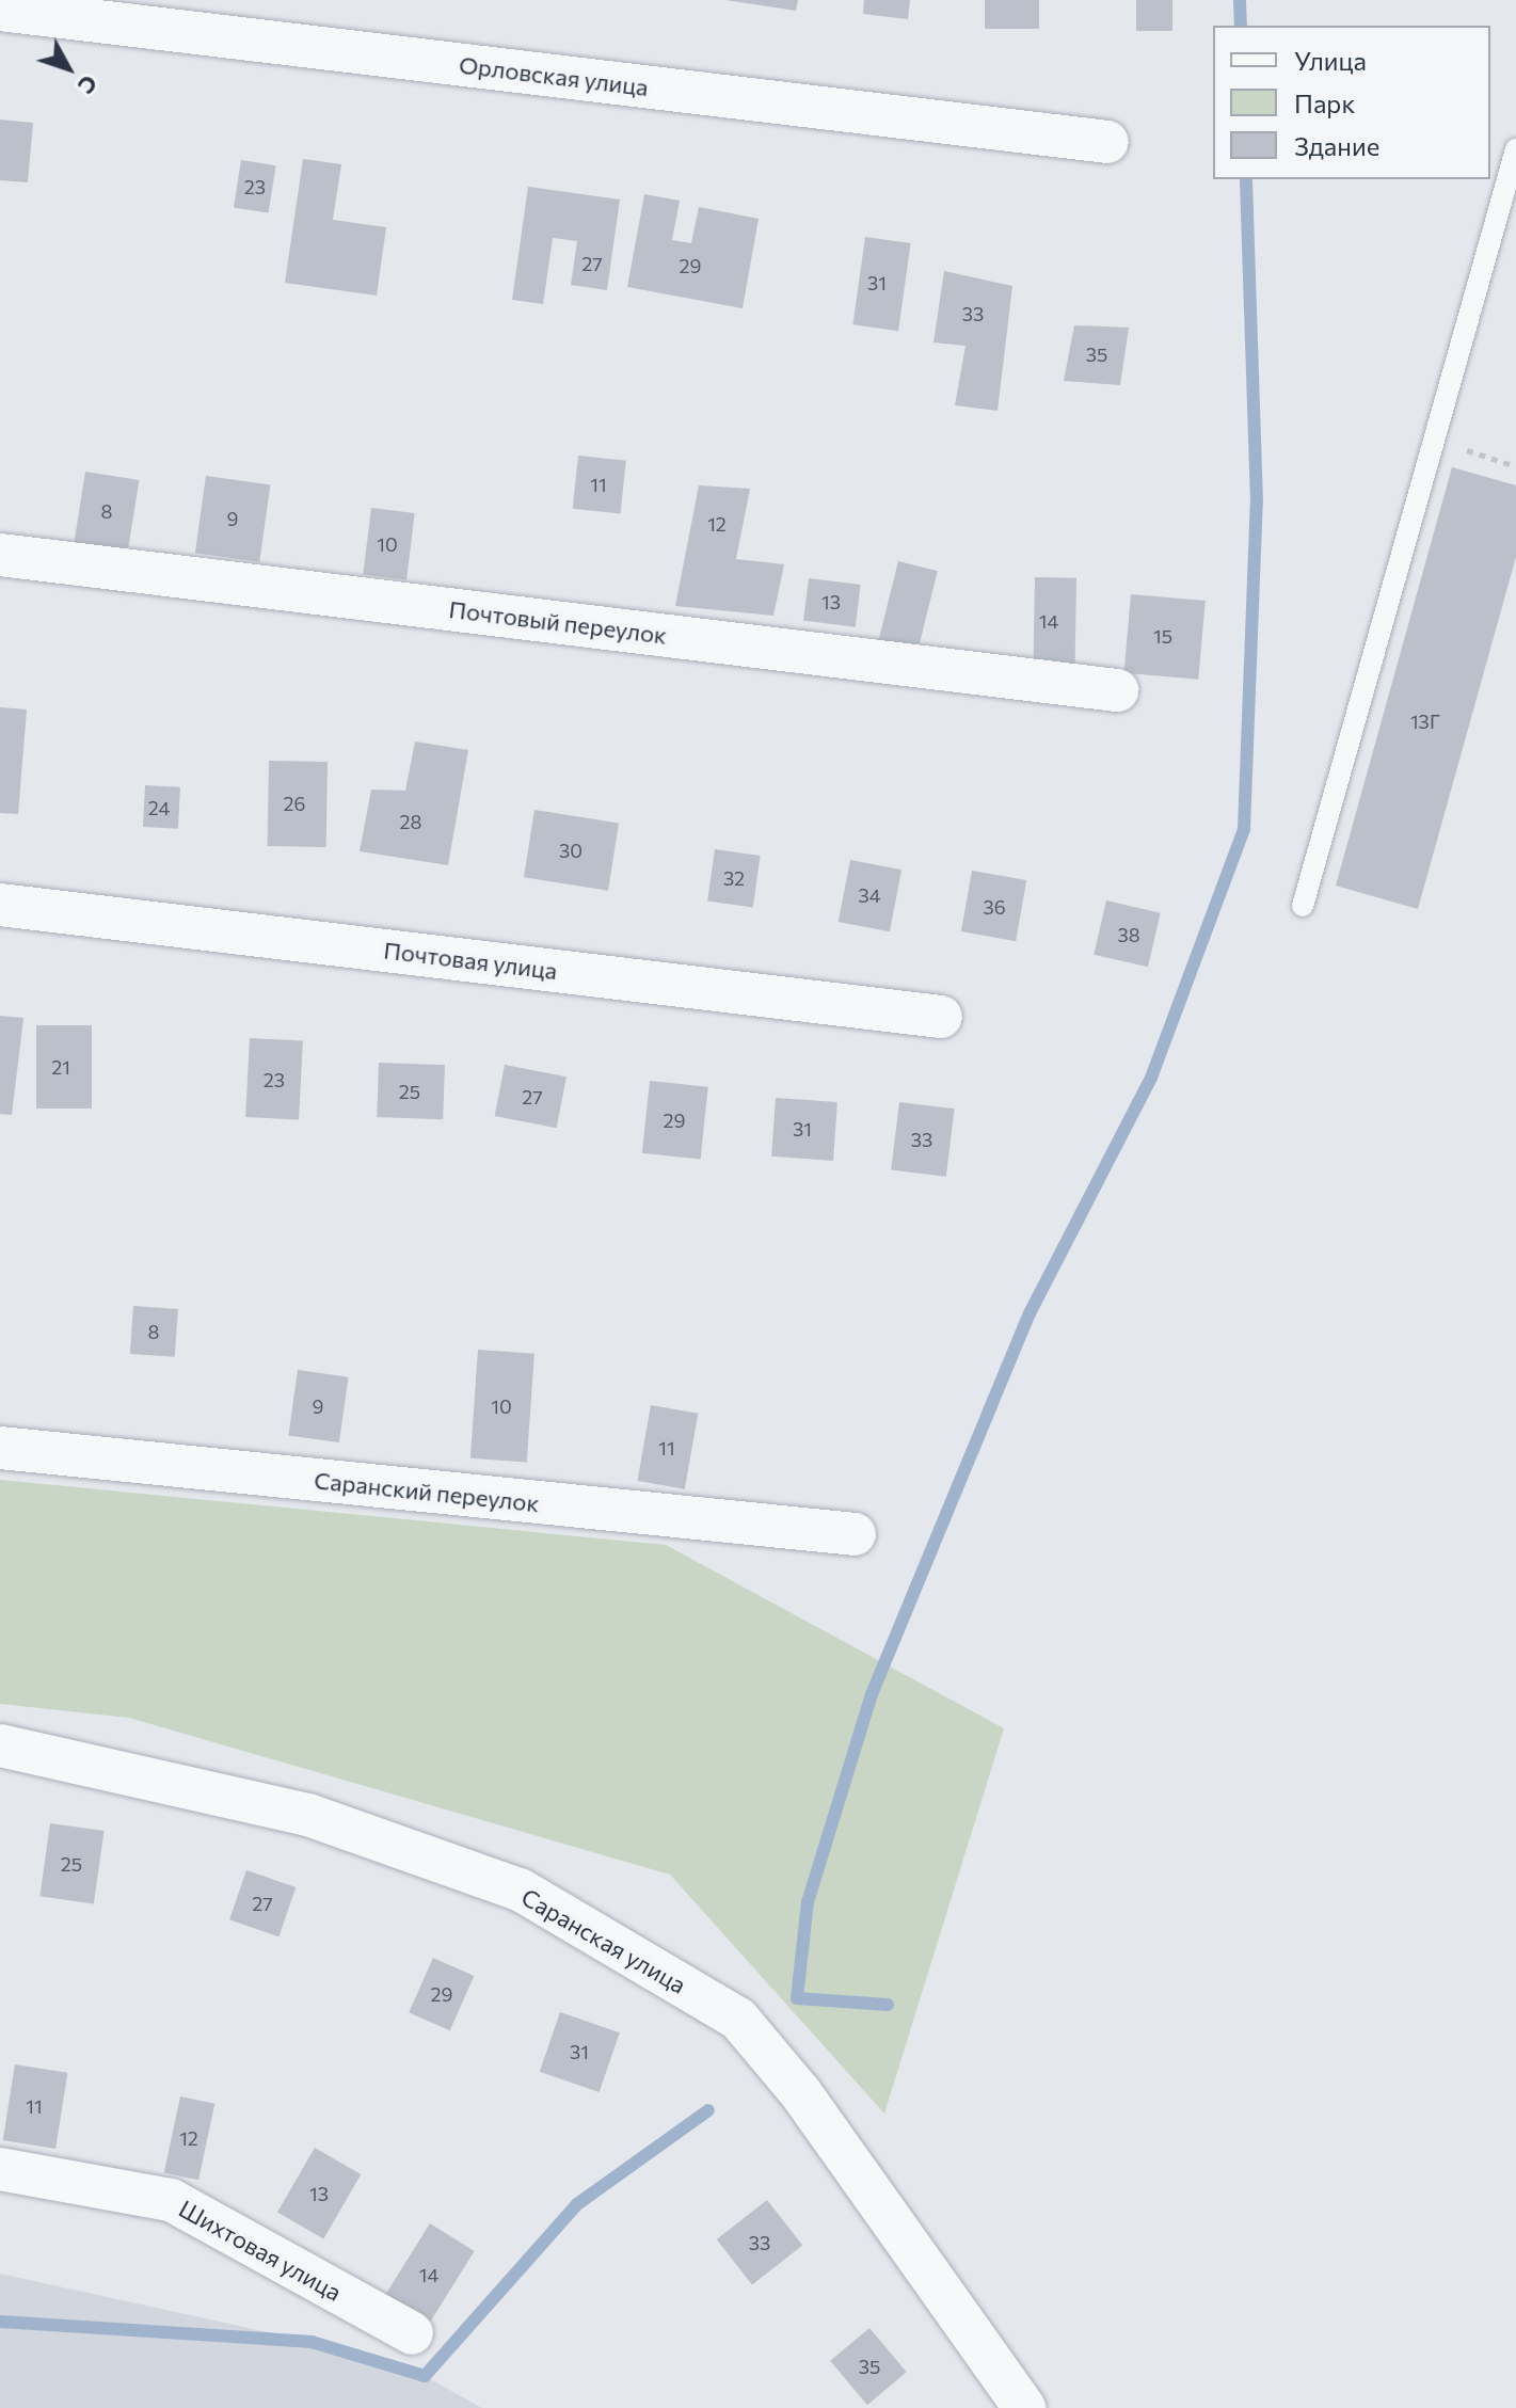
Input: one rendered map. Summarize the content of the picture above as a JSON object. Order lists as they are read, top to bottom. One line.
{"streets":{"street":["Орловская улица","Почтовый переулок","Почтовая улица","Саранский переулок","Саранская улица","Шихтовая улица"]},"house_numbers":["23","27","29","31","33","35","11","8","9","12","10","13","14","15","13Г","26","24","28","30","32","34","36","38","21","23","25","27","29","31","33","8","9","10","11","25","27","29","31","11","12","13","33","14","35"],"legend":["Улица","Парк","Здание"],"north":"bottom right"}
